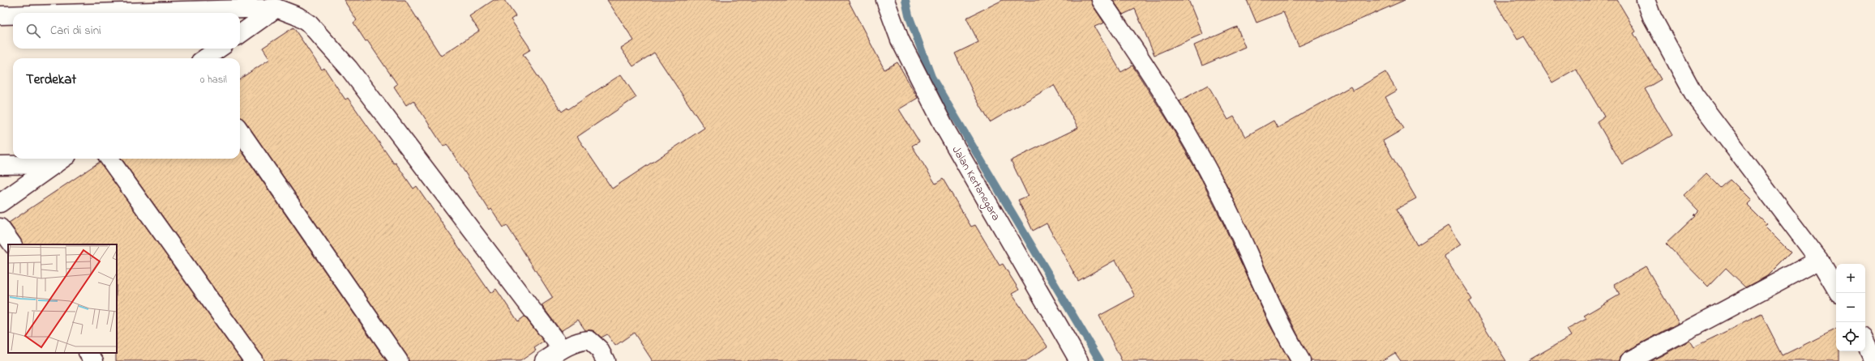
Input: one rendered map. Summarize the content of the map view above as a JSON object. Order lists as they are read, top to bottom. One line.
{"streets":{"street":["Jalan Kertanegara"]},"page":{"search":"Cari di sini","heading":["Terdekat","0 hasil"],"map_buttons":["+","−"]}}
